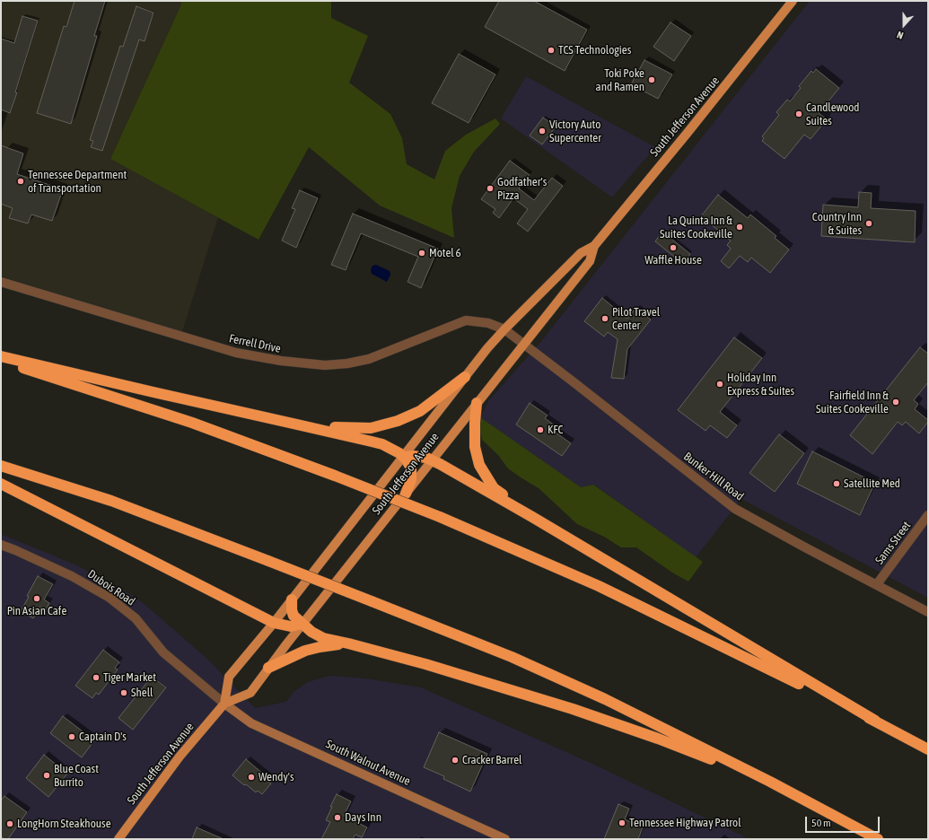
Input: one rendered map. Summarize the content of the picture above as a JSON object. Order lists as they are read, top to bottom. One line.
{"streets":{"main road":["South Jefferson Avenue"],"street":["Ferrell Drive","Bunker Hill Road","Sams Street","Dubois Road","South Walnut Avenue"]},"crossings":[["South Jefferson Avenue","Ferrell Drive"],["South Jefferson Avenue","Bunker Hill Road"],["South Jefferson Avenue","Dubois Road"],["South Jefferson Avenue","South Walnut Avenue"],["Ferrell Drive","Bunker Hill Road"],["Bunker Hill Road","Sams Street"],["Dubois Road","South Walnut Avenue"]],"places":["TCS Technologies","Toki Poke and Ramen","Candlewood Suites","Victory Auto Supercenter","Tennessee Department of Transportation","Godfather's Pizza","Country Inn & Suites","La Quinta Inn & Suites Cookeville","Waffle House","Motel 6","Pilot Travel Center","Holiday Inn Express & Suites","Fairfield Inn & Suites Cookeville","KFC","Satellite Med","Pin Asian Cafe","Tiger Market","Shell","Captain D's","Cracker Barrel","Blue Coast Burrito","Wendy's","Days Inn","Tennessee Highway Patrol","LongHorn Steakhouse"],"scale_bar":"50 m","north":"bottom"}
